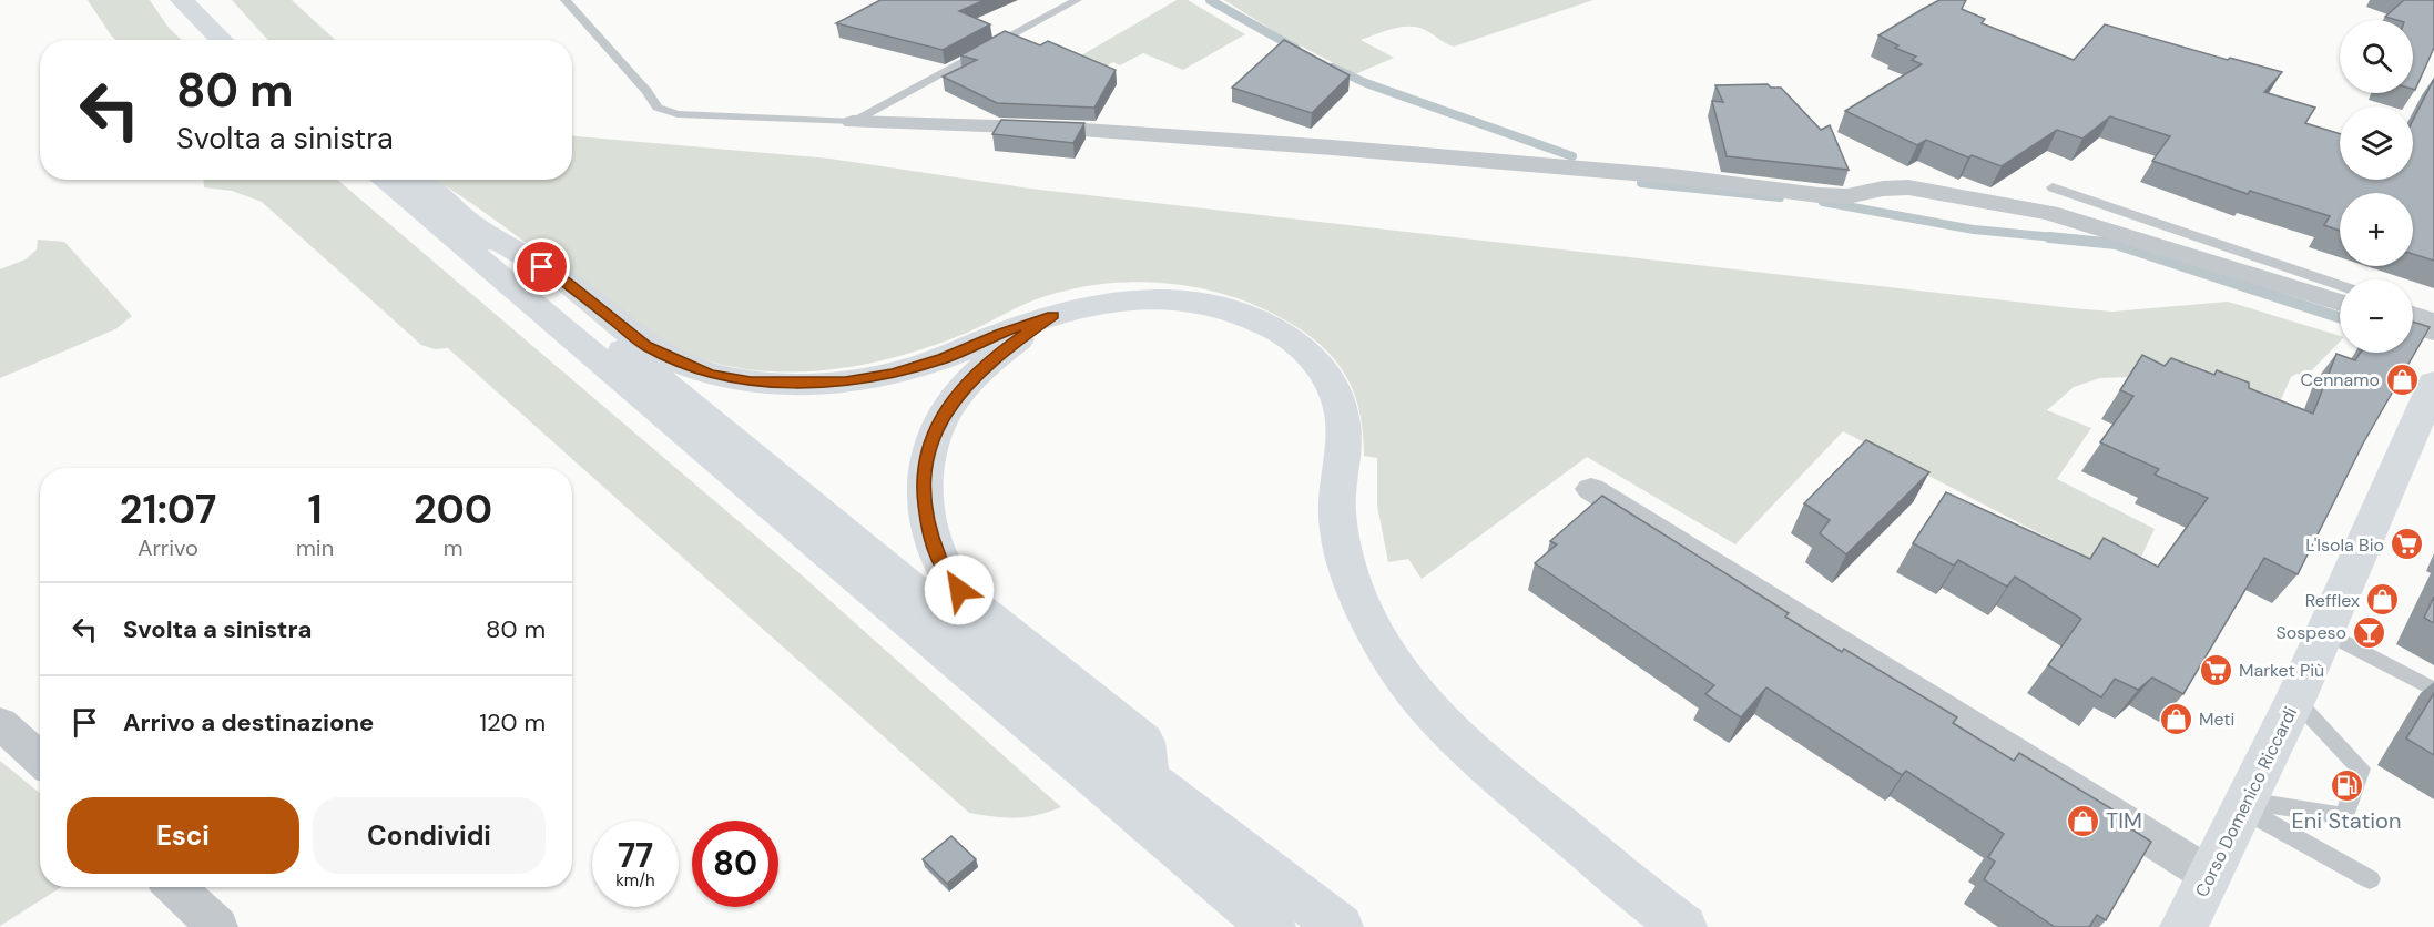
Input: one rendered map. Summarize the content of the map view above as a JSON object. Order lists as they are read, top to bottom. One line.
{"streets":{"main road":["Corso Domenico Riccardi"]},"places":{"shop":["Cennamo","Refflex","Meti","TIM"],"supermarket":["L'Isola Bio","Market Più"],"bar":["Sospeso"],"fuel station":["Eni Station"]},"page":{"map_buttons":["+","−"],"turn":["80 m","Svolta a sinistra"],"eta":["21:07","Arrivo","1","min","200","m"],"list":[{"name":"Svolta a sinistra","value":"80 m"},{"name":"Arrivo a destinazione","value":"120 m"}],"buttons":["Esci","Condividi"],"speed":"77 km/h","limit":"80"}}
